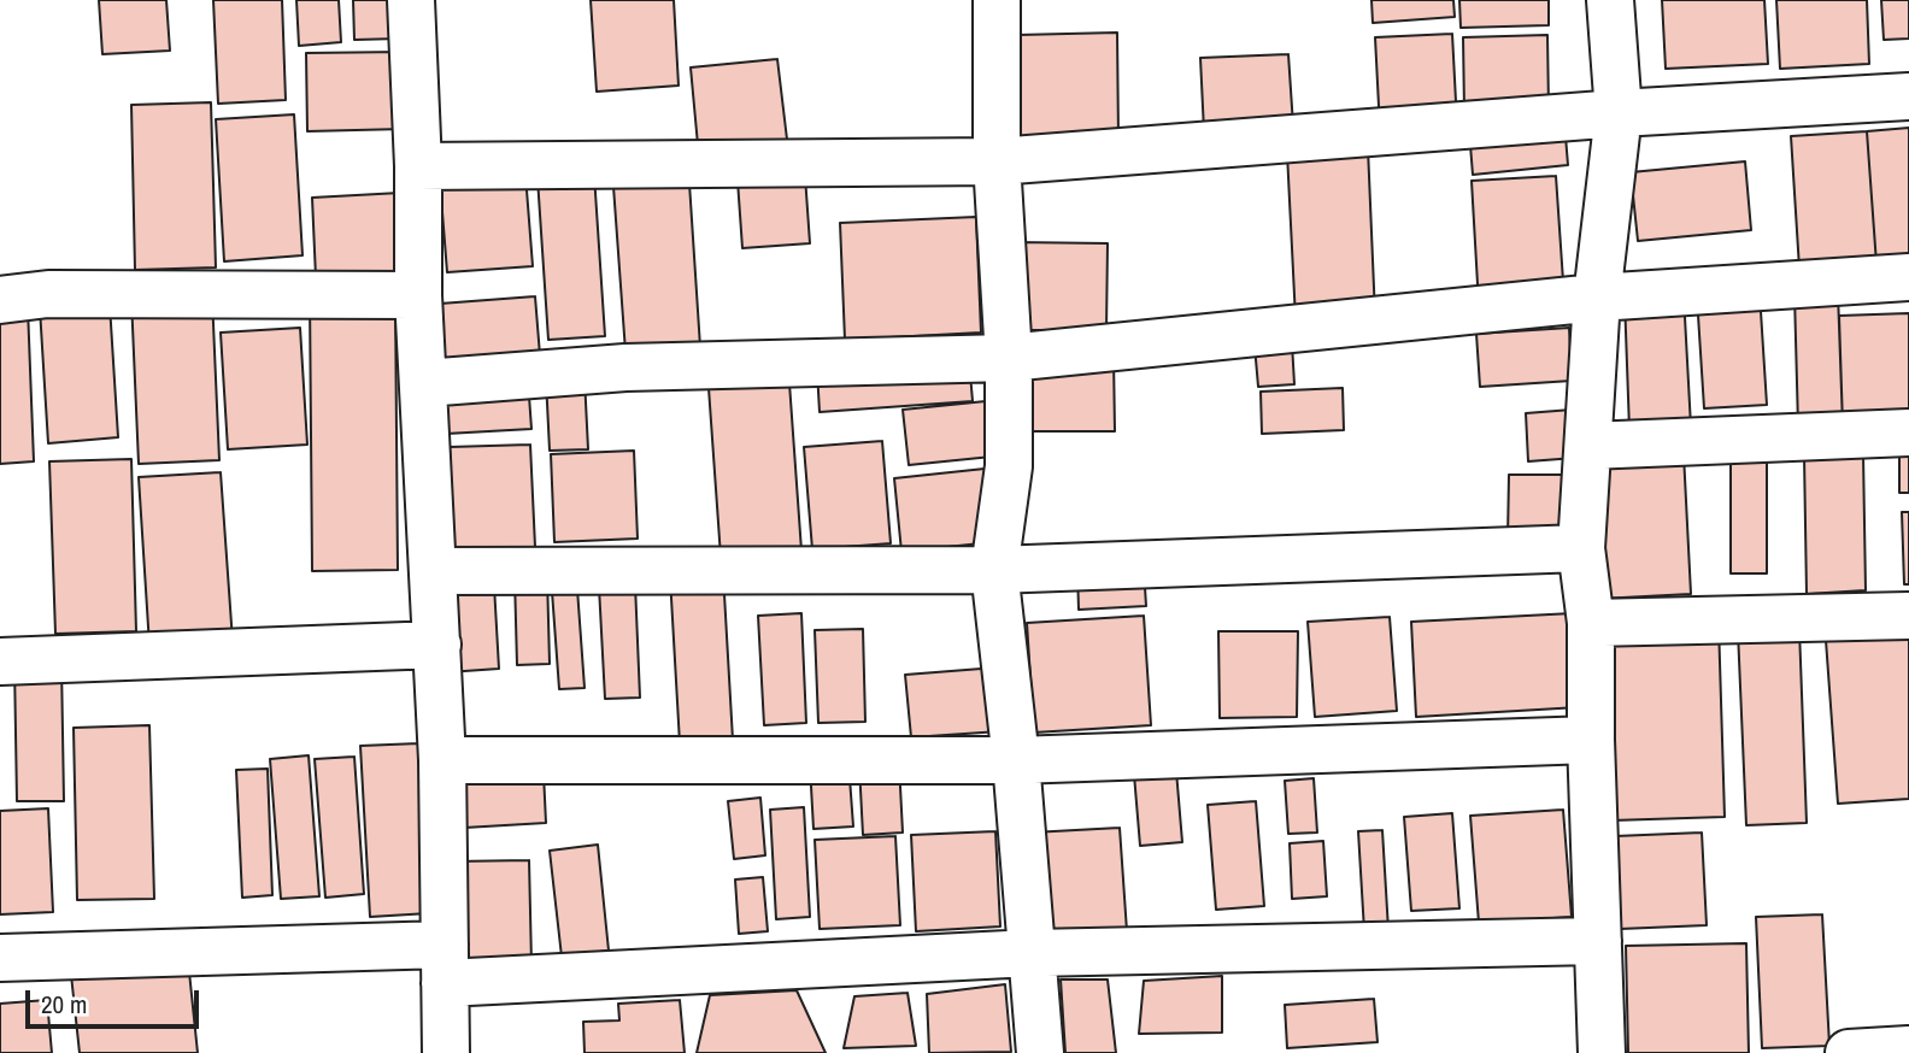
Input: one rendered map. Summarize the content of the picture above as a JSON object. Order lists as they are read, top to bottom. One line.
{"scale_bar":"20 m"}
